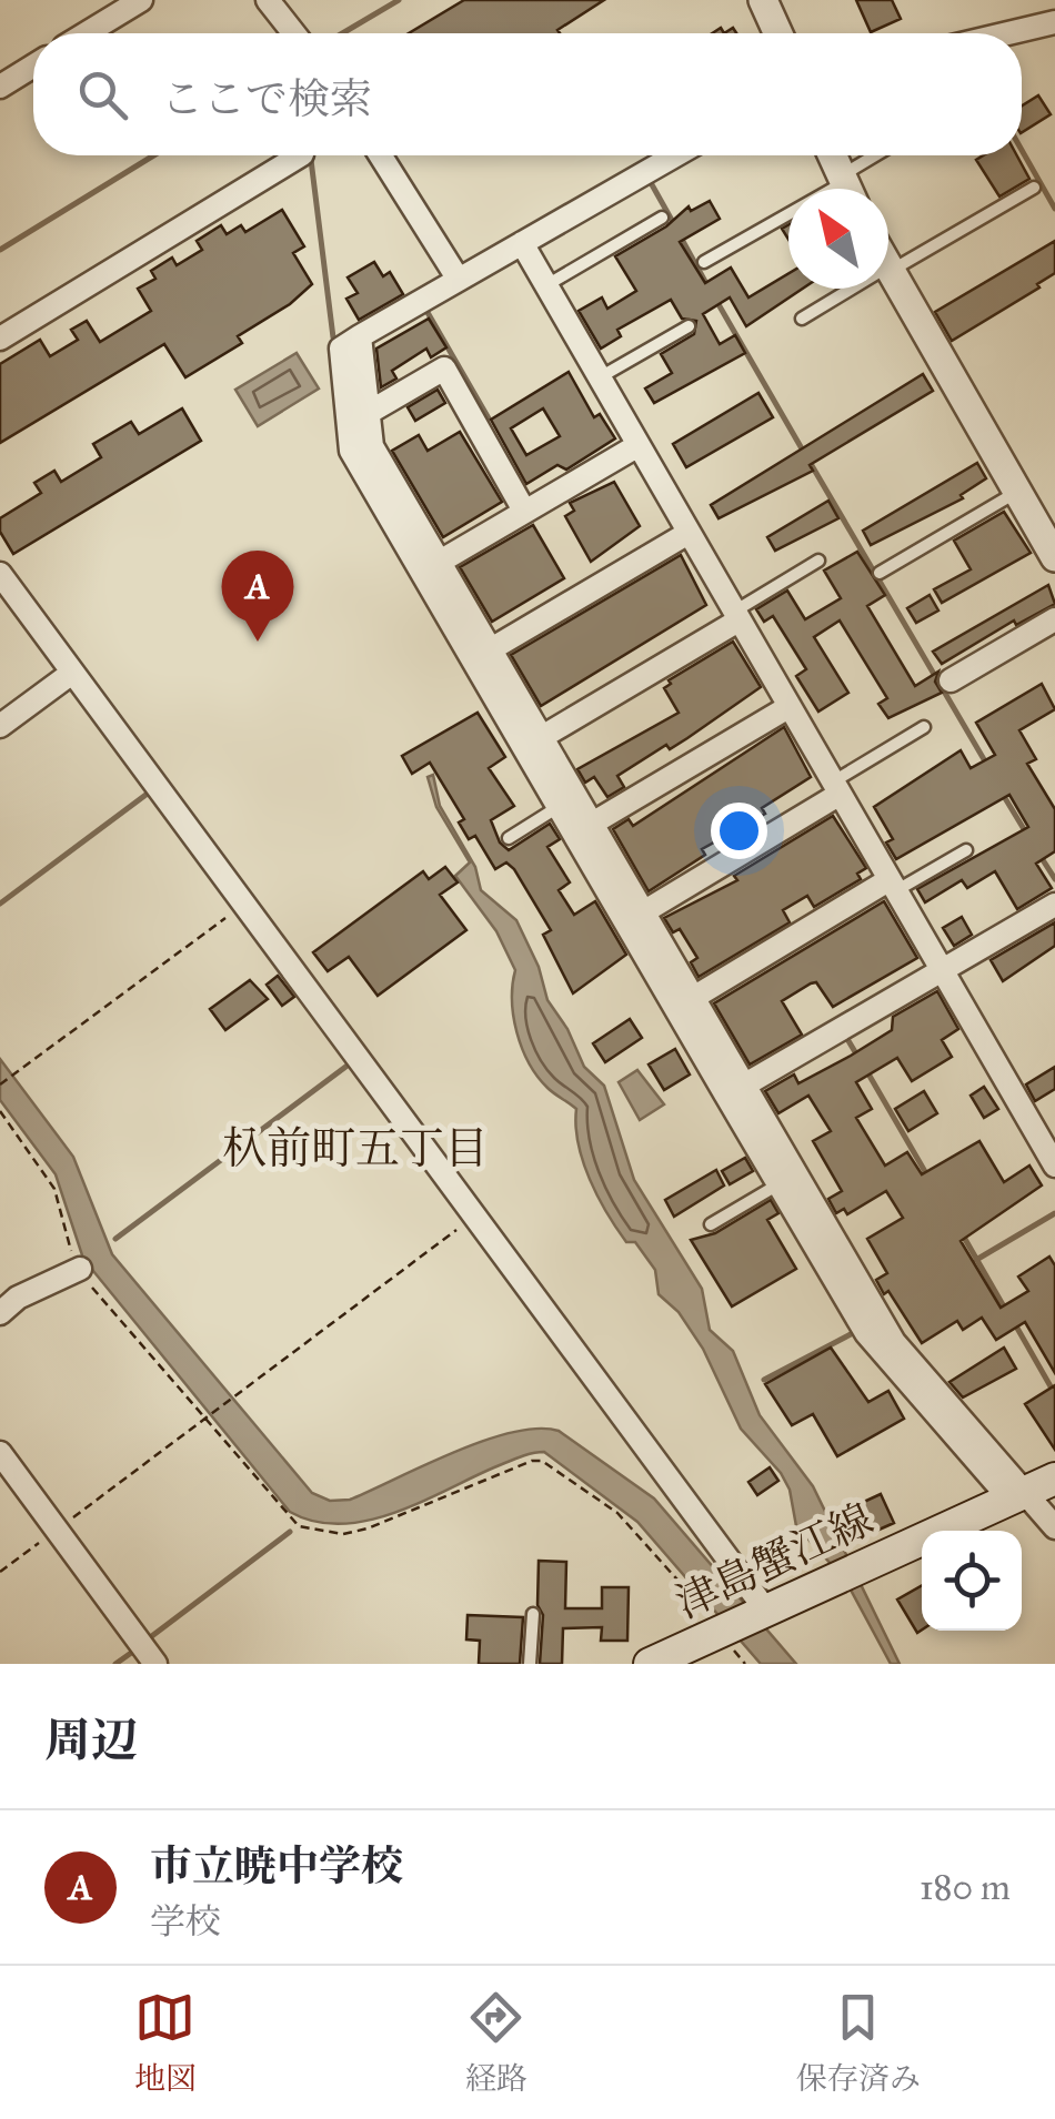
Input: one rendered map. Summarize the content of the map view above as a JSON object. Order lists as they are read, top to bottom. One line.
{"streets":{"main road":["津島蟹江線"]},"districts":["杁前町五丁目"],"north":"top left","page":{"search":"ここで検索","pins":"A","heading":"周辺","list":[{"mark":"A","name":"市立暁中学校","note":"学校","value":"180 m"}],"nav":["地図","経路","保存済み"]}}
